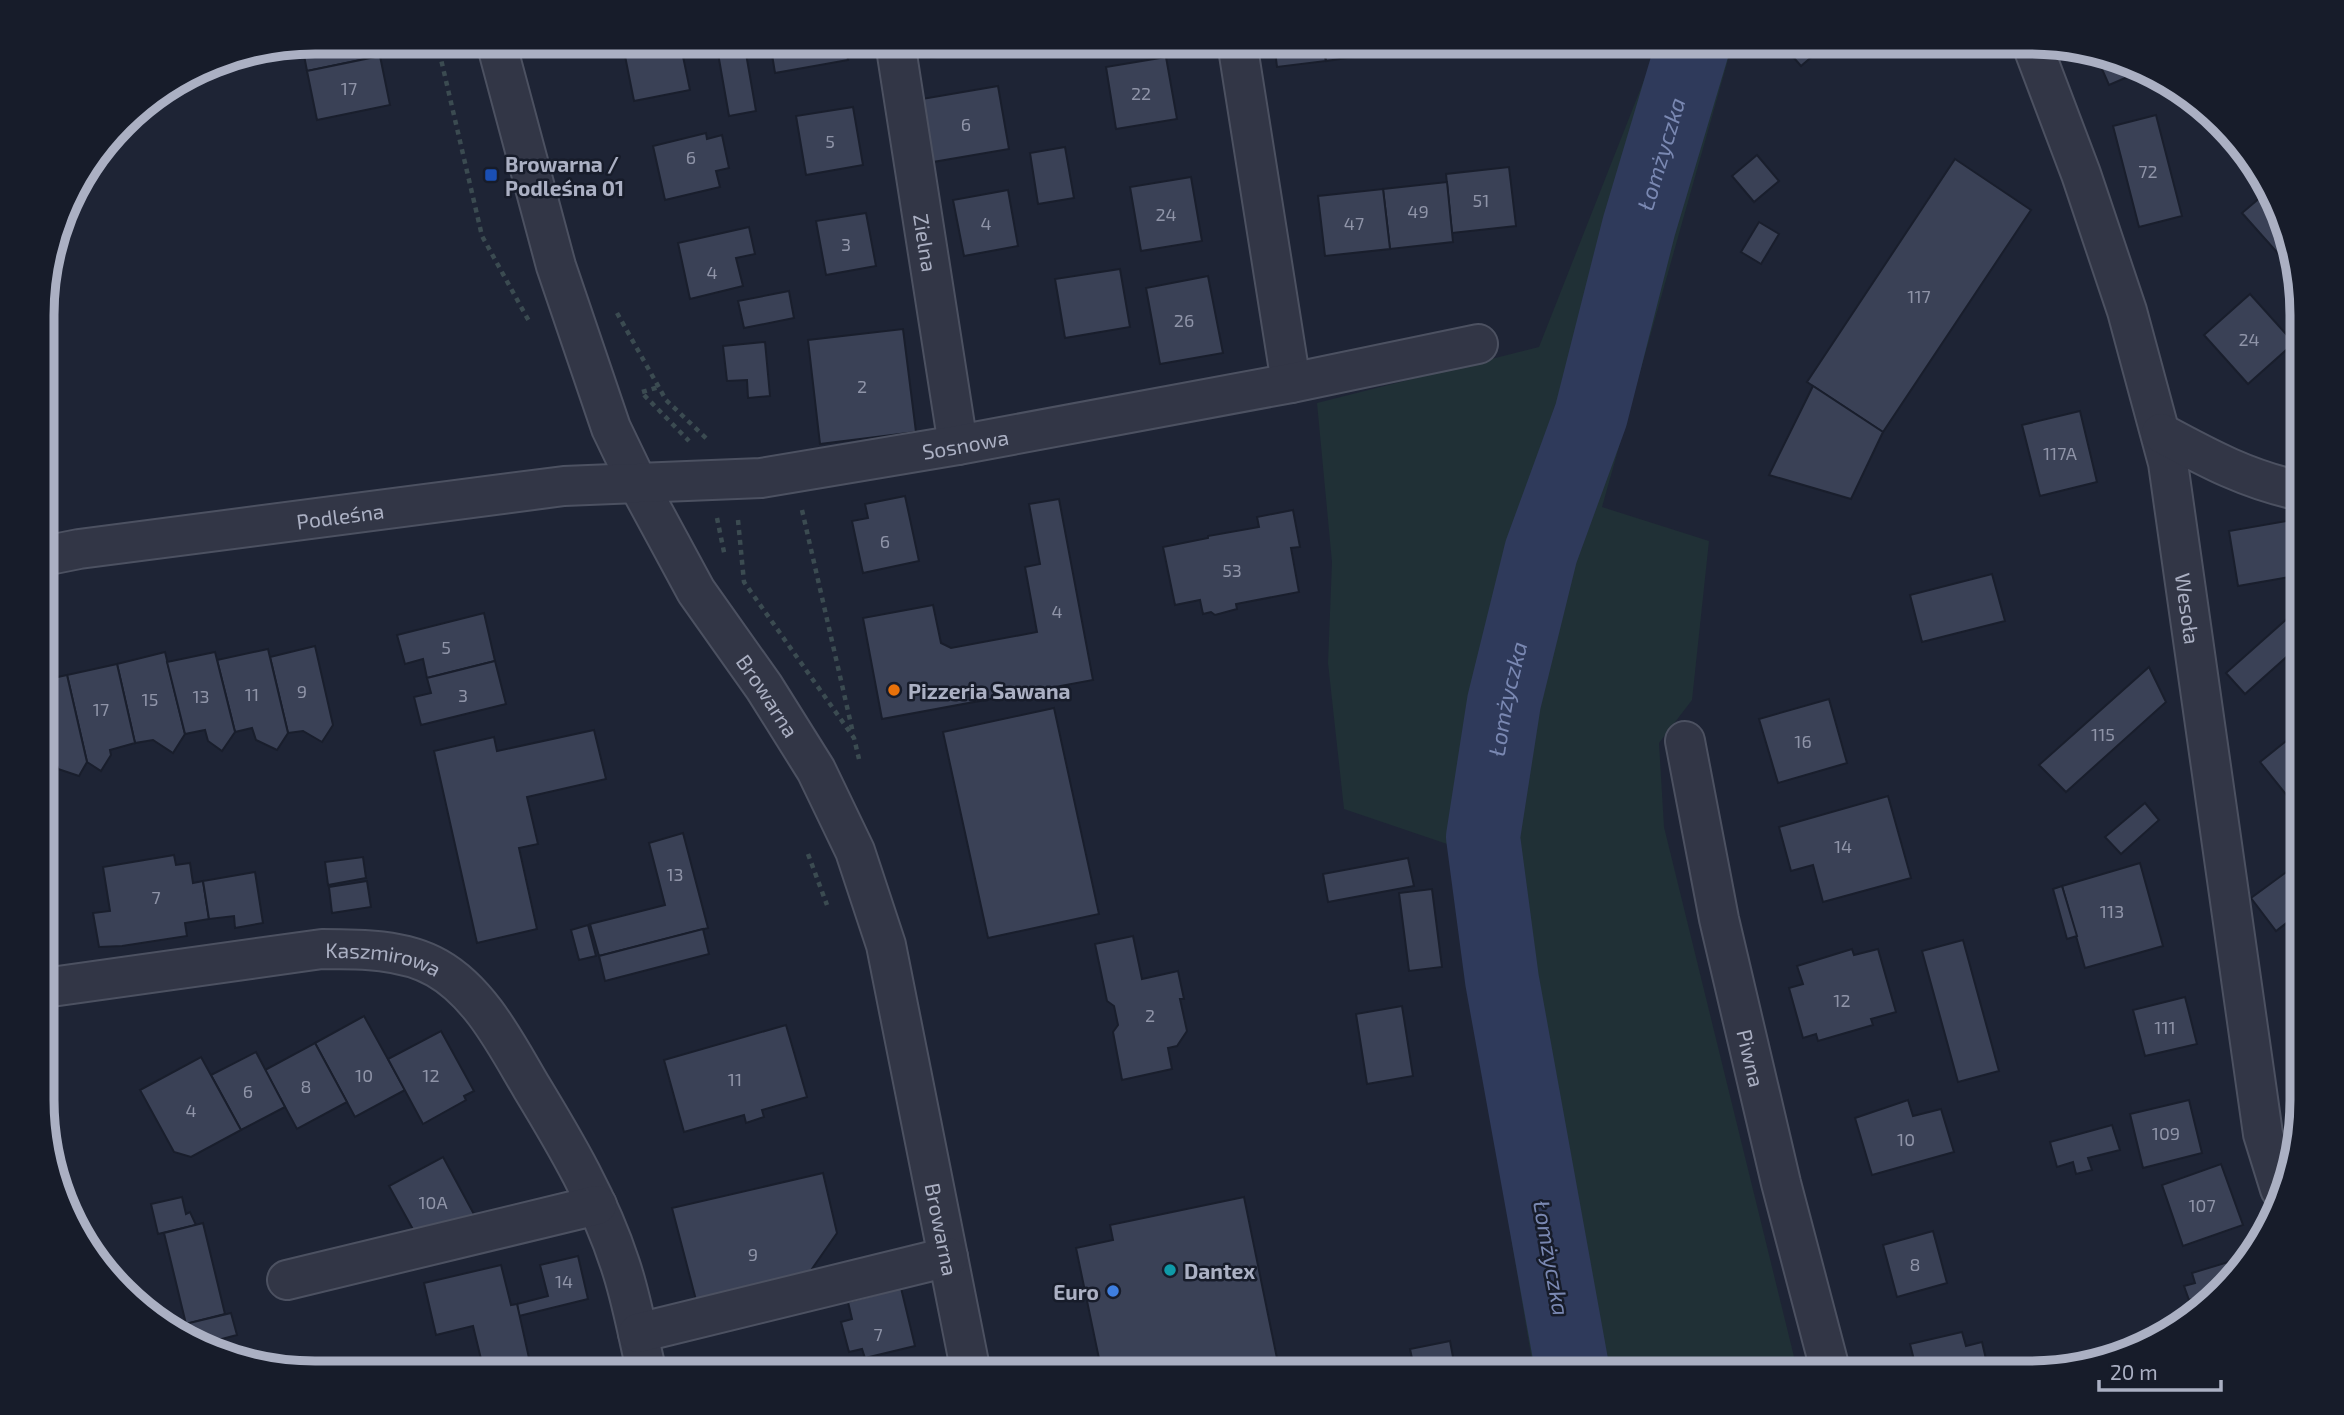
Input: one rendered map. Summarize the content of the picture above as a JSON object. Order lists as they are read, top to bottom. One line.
{"streets":{"street":["Zielna","Sosnowa","Podleśna","Wesoła","Browarna","Kaszmirowa","Piwna"]},"crossings":[["Zielna","Sosnowa"],["Sosnowa","Podleśna"],["Sosnowa","Browarna"],["Podleśna","Browarna"]],"water":["Łomżyczka"],"places":{"transit":["Browarna / Podleśna 01"],"other":["Pizzeria Sawana","Dantex","Euro"]},"house_numbers":["17","22","6","5","6","72","51","49","24","4","47","3","4","117","26","24","2","117A","6","53","4","5","9","11","3","13","15","17","115","16","14","13","7","113","12","2","111","10","12","11","8","6","4","109","10","10A","107","9","8","14","7"],"scale_bar":"20 m"}
